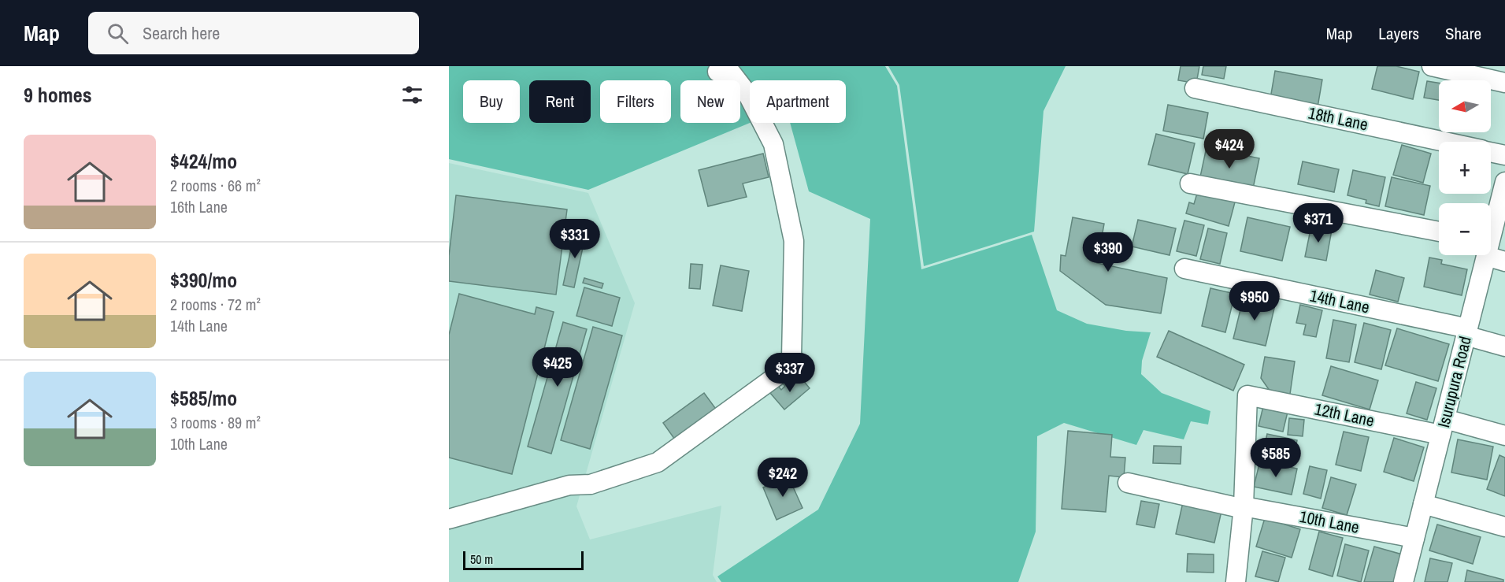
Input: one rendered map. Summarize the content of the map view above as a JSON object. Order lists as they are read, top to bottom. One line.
{"streets":{"street":["18th Lane","14th Lane","Isurupura Road","12th Lane","10th Lane"]},"crossings":[["14th Lane","Isurupura Road"],["Isurupura Road","12th Lane"],["Isurupura Road","10th Lane"],["12th Lane","10th Lane"]],"scale_bar":"50 m","north":"left","page":{"header":"Map","search":"Search here","nav":["Map","Layers","Share"],"heading":"9 homes","map_buttons":["+","−"],"chip":["Buy","Rent","Filters","New","Apartment"],"list":[{"name":"$424/mo","note":"2 rooms · 66 m² · 16th Lane"},{"name":"$390/mo","note":"2 rooms · 72 m² · 14th Lane"},{"name":"$585/mo","note":"3 rooms · 89 m² · 10th Lane"}],"price":["$424","$371","$331","$390","$950","$425","$337","$585","$242"],"scale":"50 m"}}
